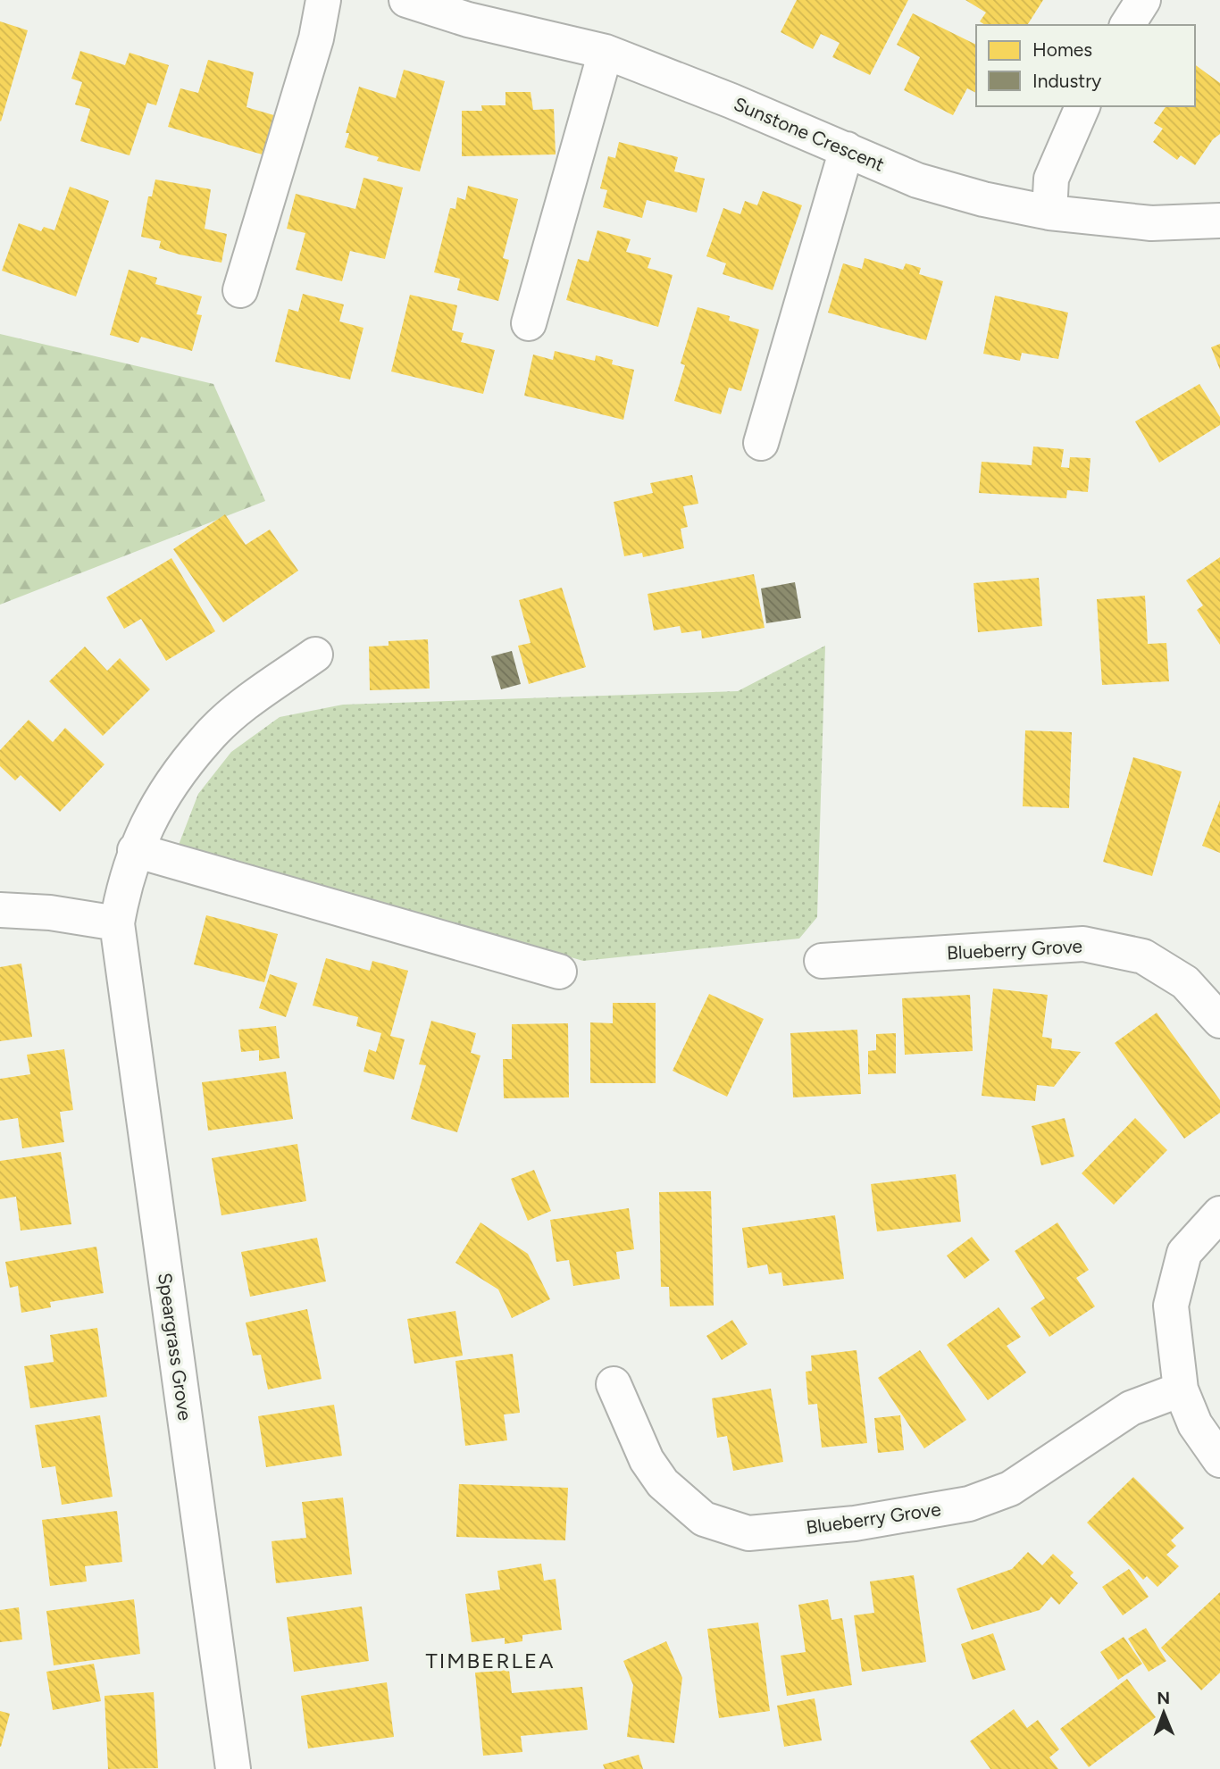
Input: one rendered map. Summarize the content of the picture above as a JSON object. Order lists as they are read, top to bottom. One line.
{"streets":{"street":["Sunstone Crescent","Blueberry Grove","Speargrass Grove"]},"districts":["TIMBERLEA"],"legend":["Homes","Industry"],"north":"top"}
